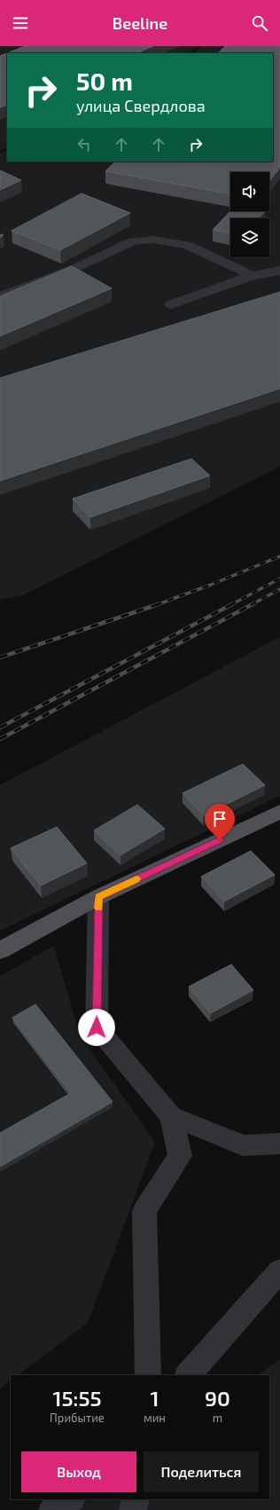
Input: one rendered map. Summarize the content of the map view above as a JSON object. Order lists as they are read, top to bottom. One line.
{"page":{"header":"Beeline","turn":["50 m","улица Свердлова"],"eta":["15:55","Прибытие","1","мин","90","m"],"buttons":["Выход","Поделиться"]}}
